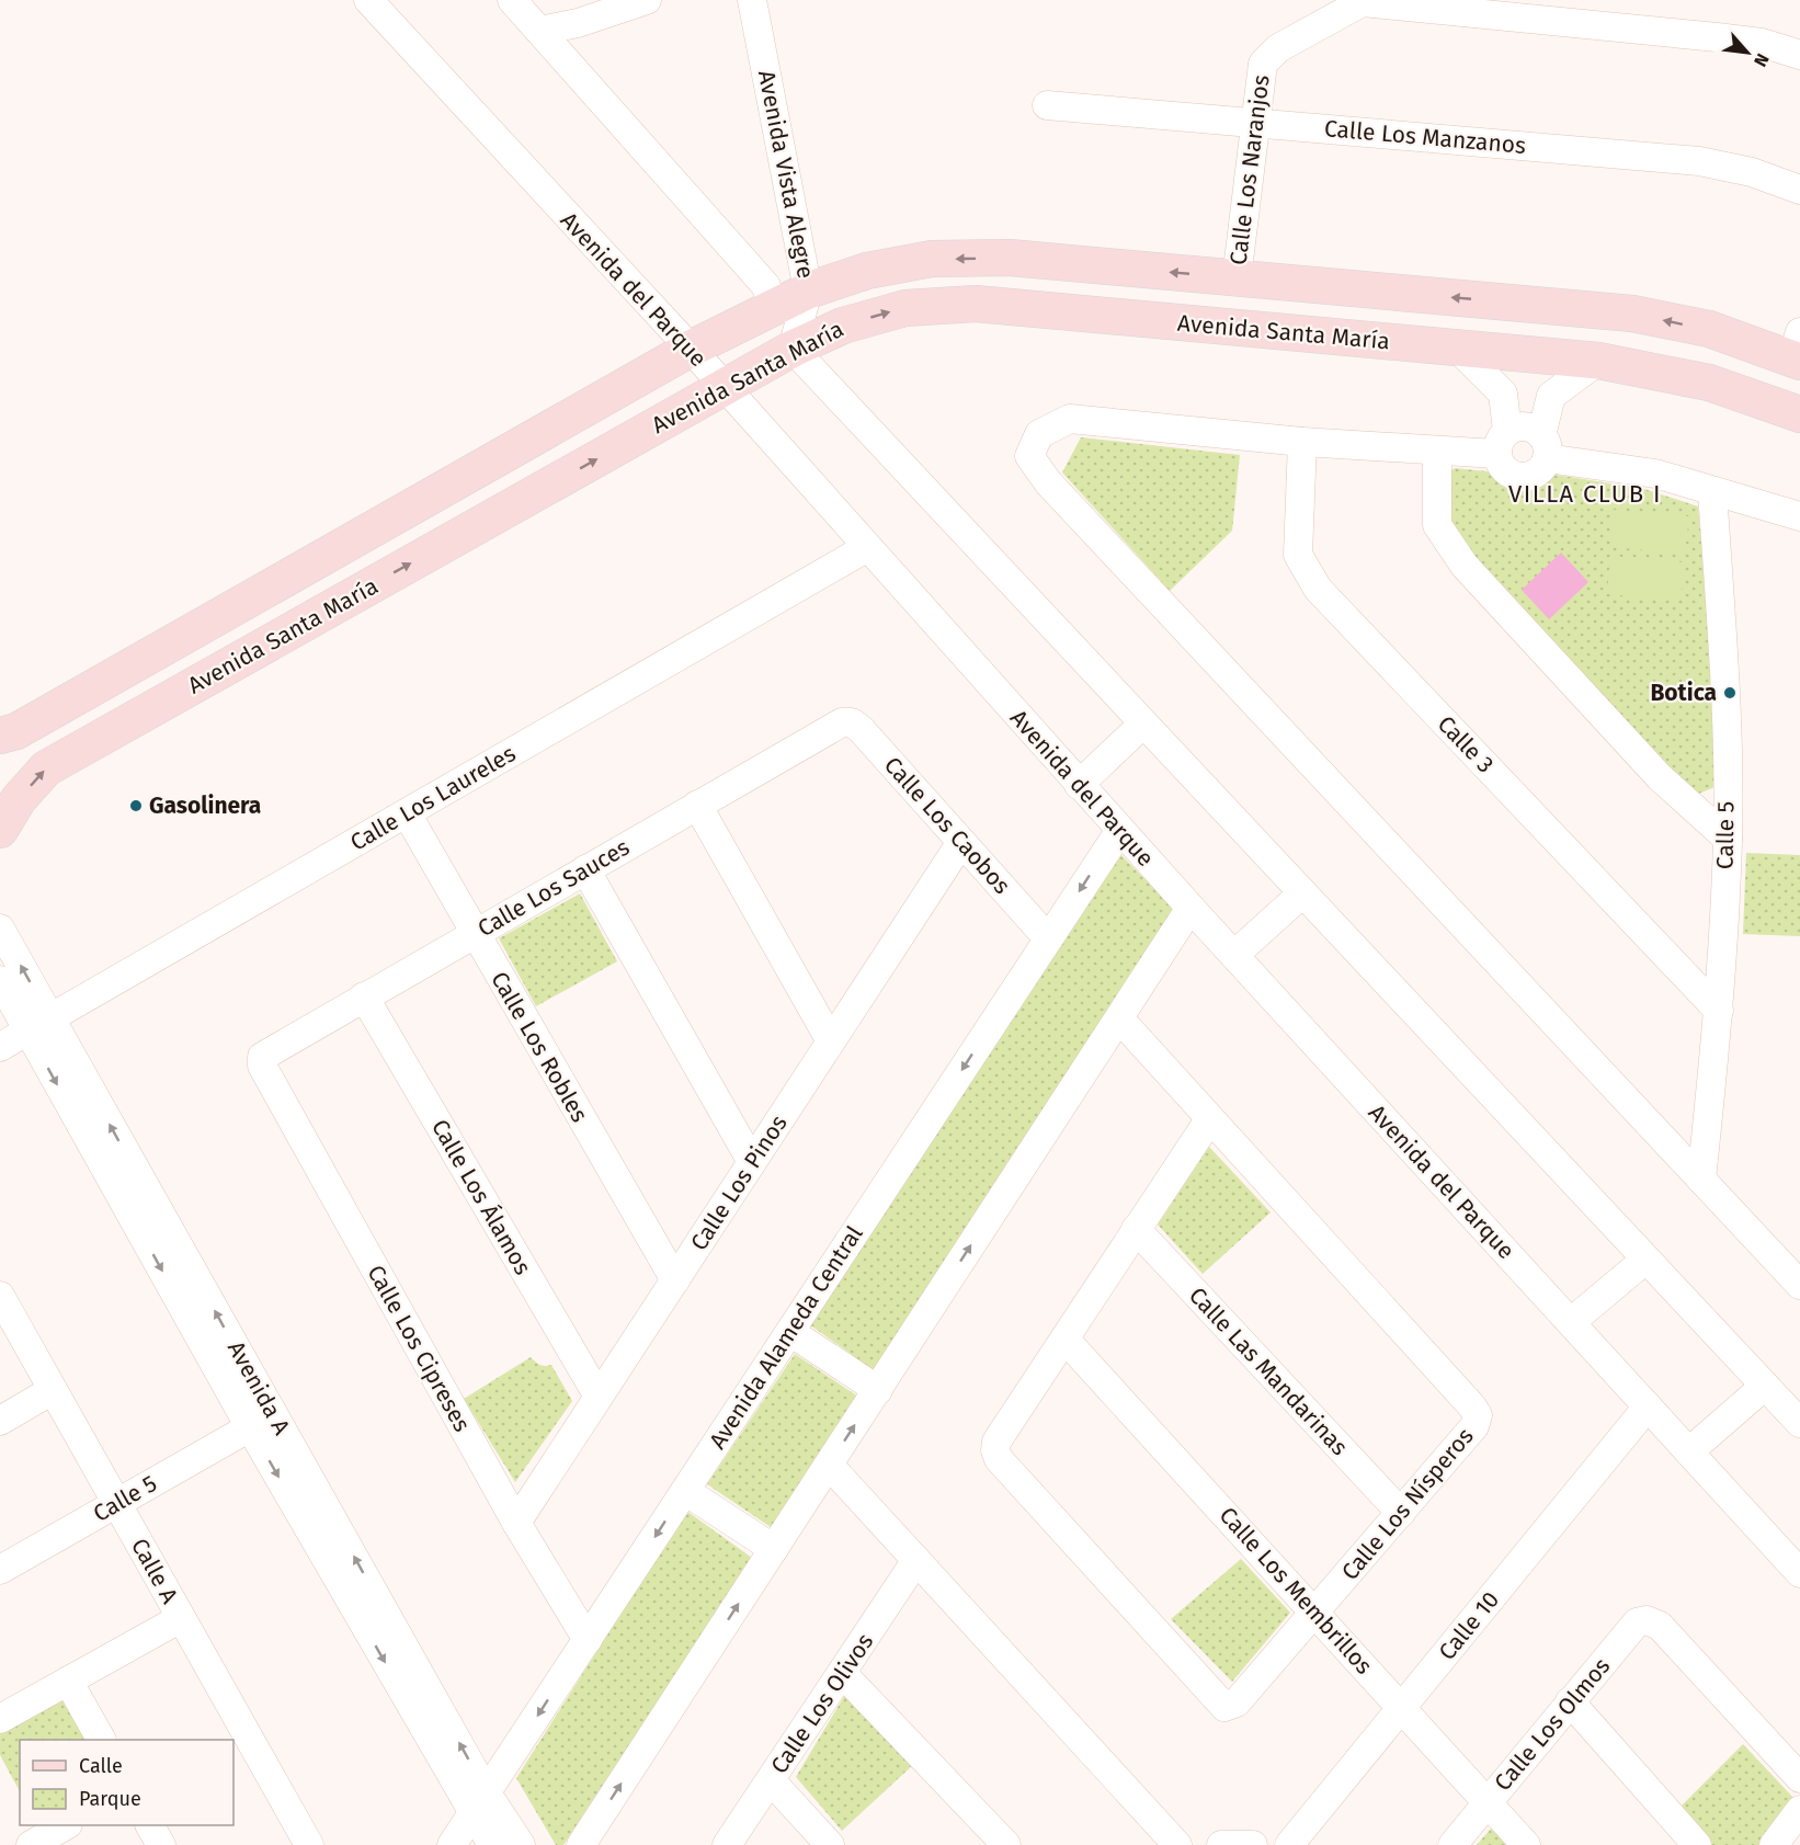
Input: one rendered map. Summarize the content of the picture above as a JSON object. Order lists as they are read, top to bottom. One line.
{"streets":{"main road":["Avenida Santa María"],"street":["Calle Los Manzanos","Calle Los Naranjos","Avenida Vista Alegre","Avenida del Parque","Calle 3","Calle Los Laureles","Calle Los Caobos","Calle 5","Calle Los Sauces","Calle Los Robles","Calle Los Pinos","Calle Los Álamos","Avenida Alameda Central","Calle Los Cipreses","Calle Las Mandarinas","Avenida A","Calle Los Nísperos","Calle A","Calle Los Membrillos","Calle 10","Calle Los Olivos","Calle Los Olmos"]},"crossings":[["Calle Los Manzanos","Calle Los Naranjos"],["Calle Los Naranjos","Avenida Santa María"],["Avenida Vista Alegre","Avenida Santa María"],["Avenida del Parque","Avenida Santa María"],["Avenida del Parque","Calle Los Laureles"],["Avenida del Parque","Avenida Alameda Central"],["Avenida del Parque","Calle 10"],["Calle 3","Calle 5"],["Calle Los Laureles","Calle Los Robles"],["Calle Los Laureles","Avenida A"],["Calle Los Caobos","Calle Los Sauces"],["Calle Los Caobos","Calle Los Pinos"],["Calle Los Caobos","Avenida Alameda Central"],["Calle 5","Avenida A"],["Calle 5","Calle A"],["Calle Los Sauces","Calle Los Robles"],["Calle Los Sauces","Calle Los Álamos"],["Calle Los Sauces","Calle Los Cipreses"],["Calle Los Robles","Calle Los Pinos"],["Calle Los Pinos","Calle Los Álamos"],["Calle Los Pinos","Calle Los Cipreses"],["Avenida Alameda Central","Calle Los Cipreses"],["Avenida Alameda Central","Avenida A"],["Calle Las Mandarinas","Calle Los Nísperos"],["Calle Los Nísperos","Calle Los Membrillos"],["Calle Los Membrillos","Calle 10"],["Calle Los Membrillos","Calle Los Olmos"]],"districts":["VILLA CLUB I"],"places":["Botica","Gasolinera"],"legend":["Calle","Parque"],"north":"bottom right"}
